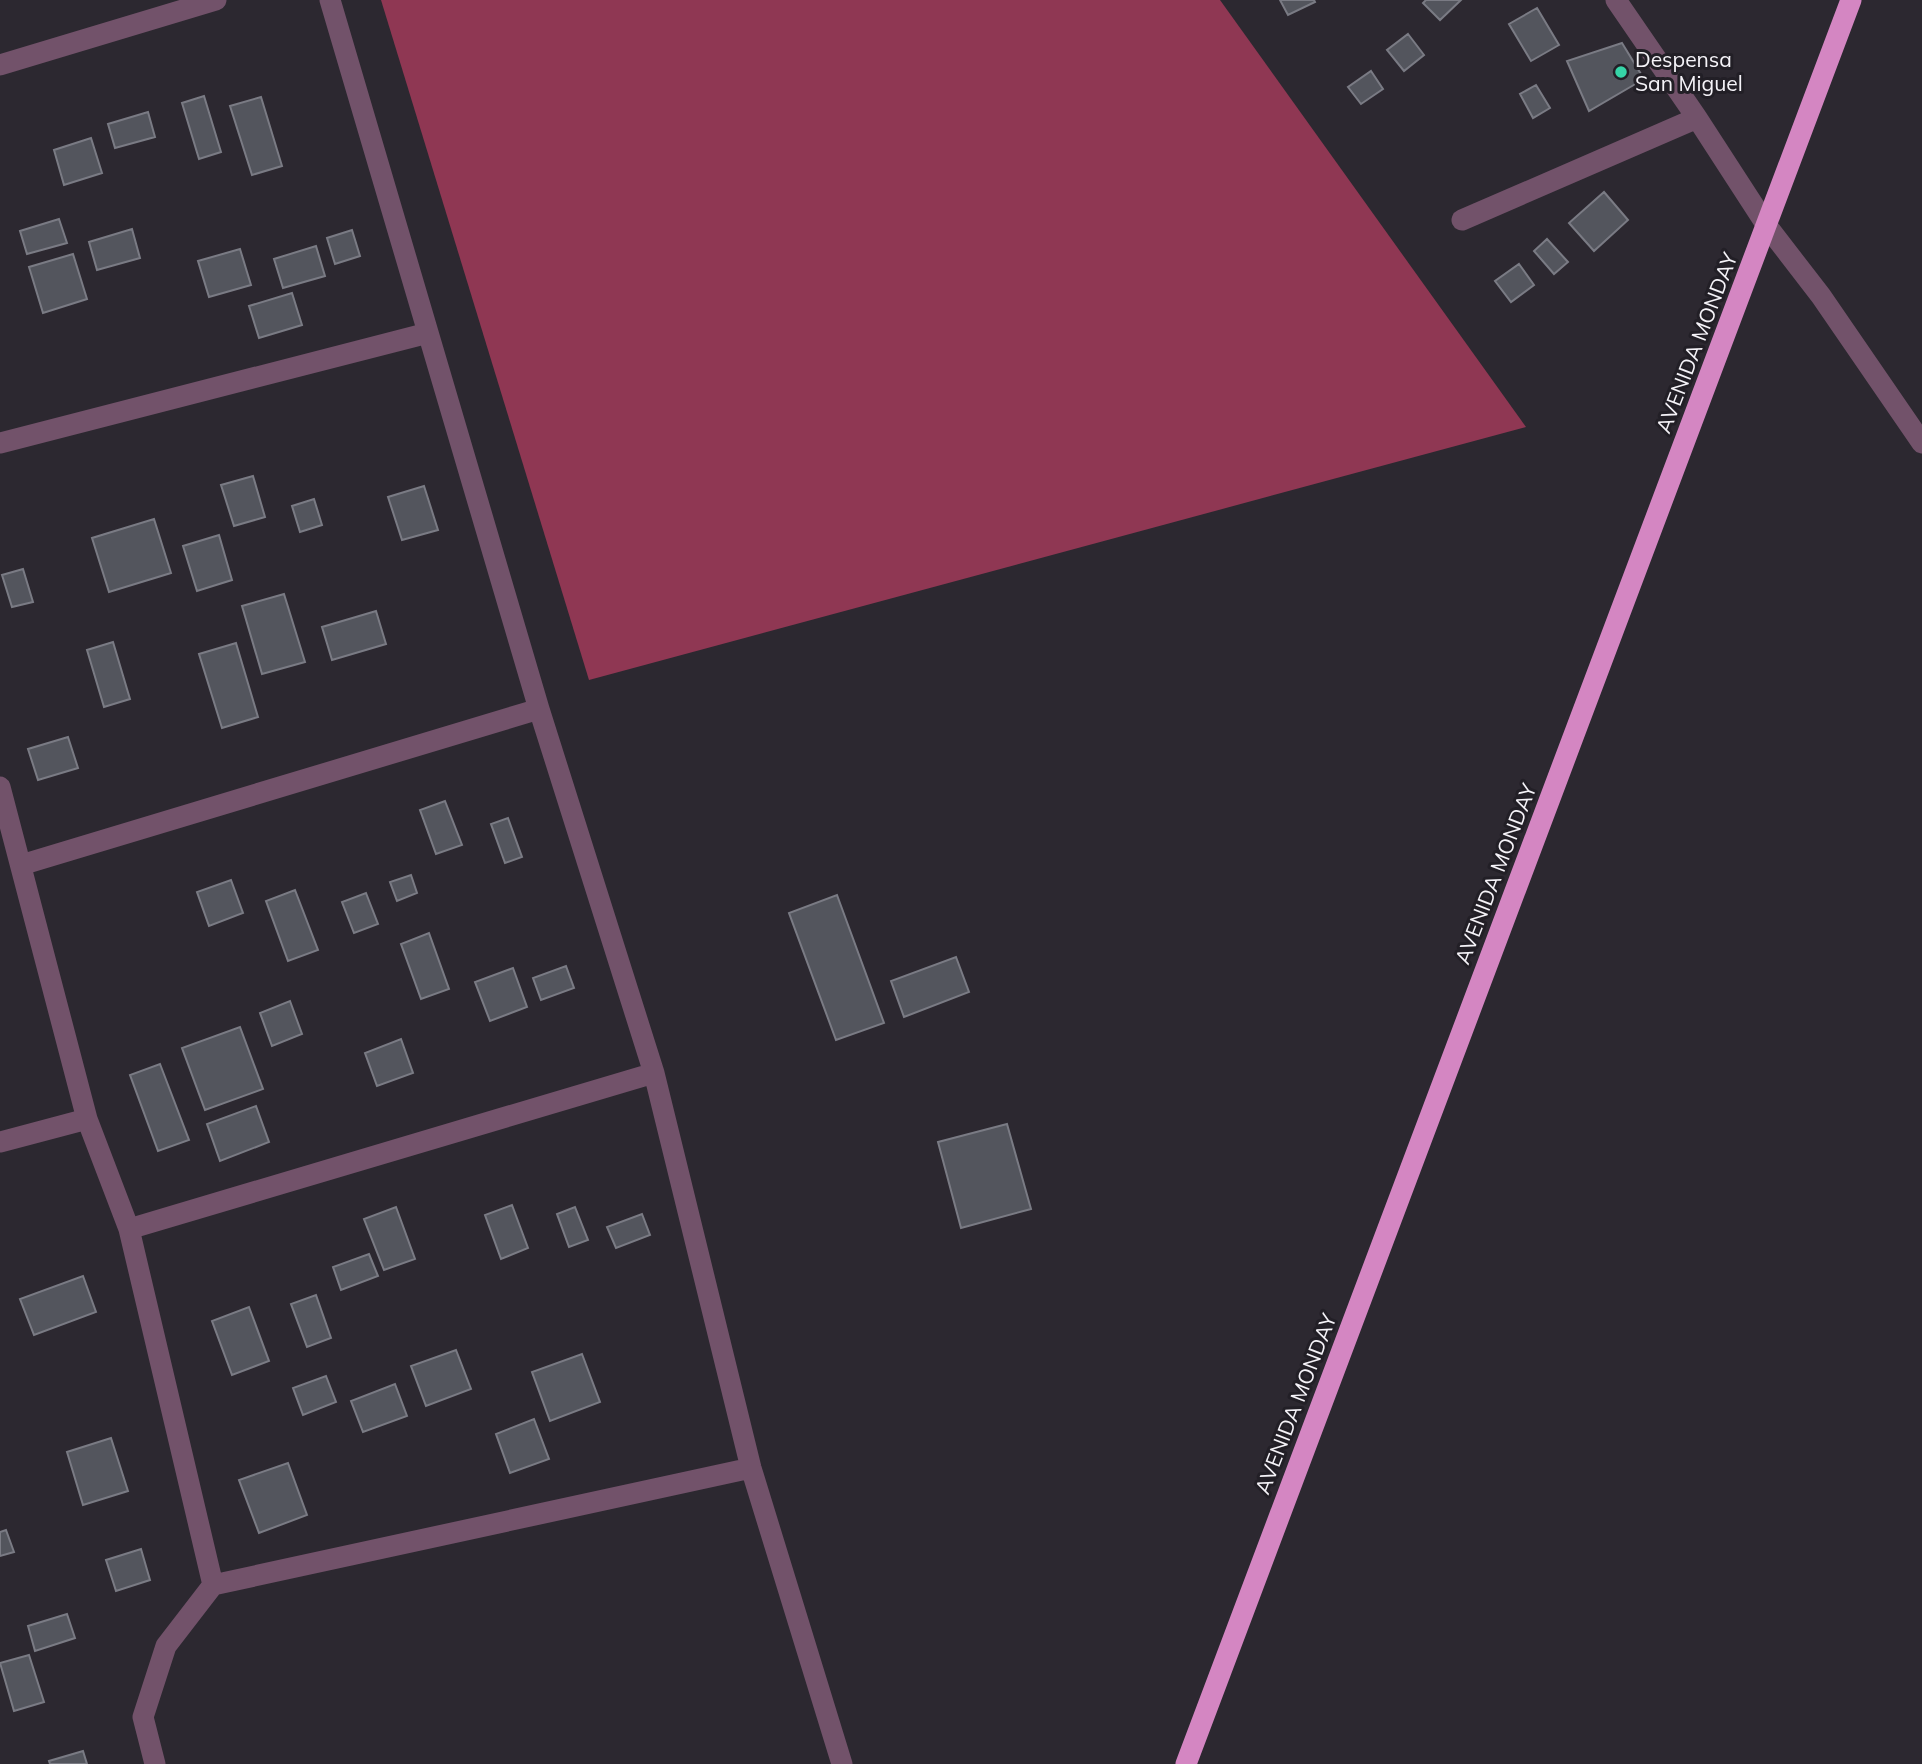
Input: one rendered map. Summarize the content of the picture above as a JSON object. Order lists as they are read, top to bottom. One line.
{"streets":{"highway":["AVENIDA MONDAY"]},"places":["Despensa San Miguel"]}
